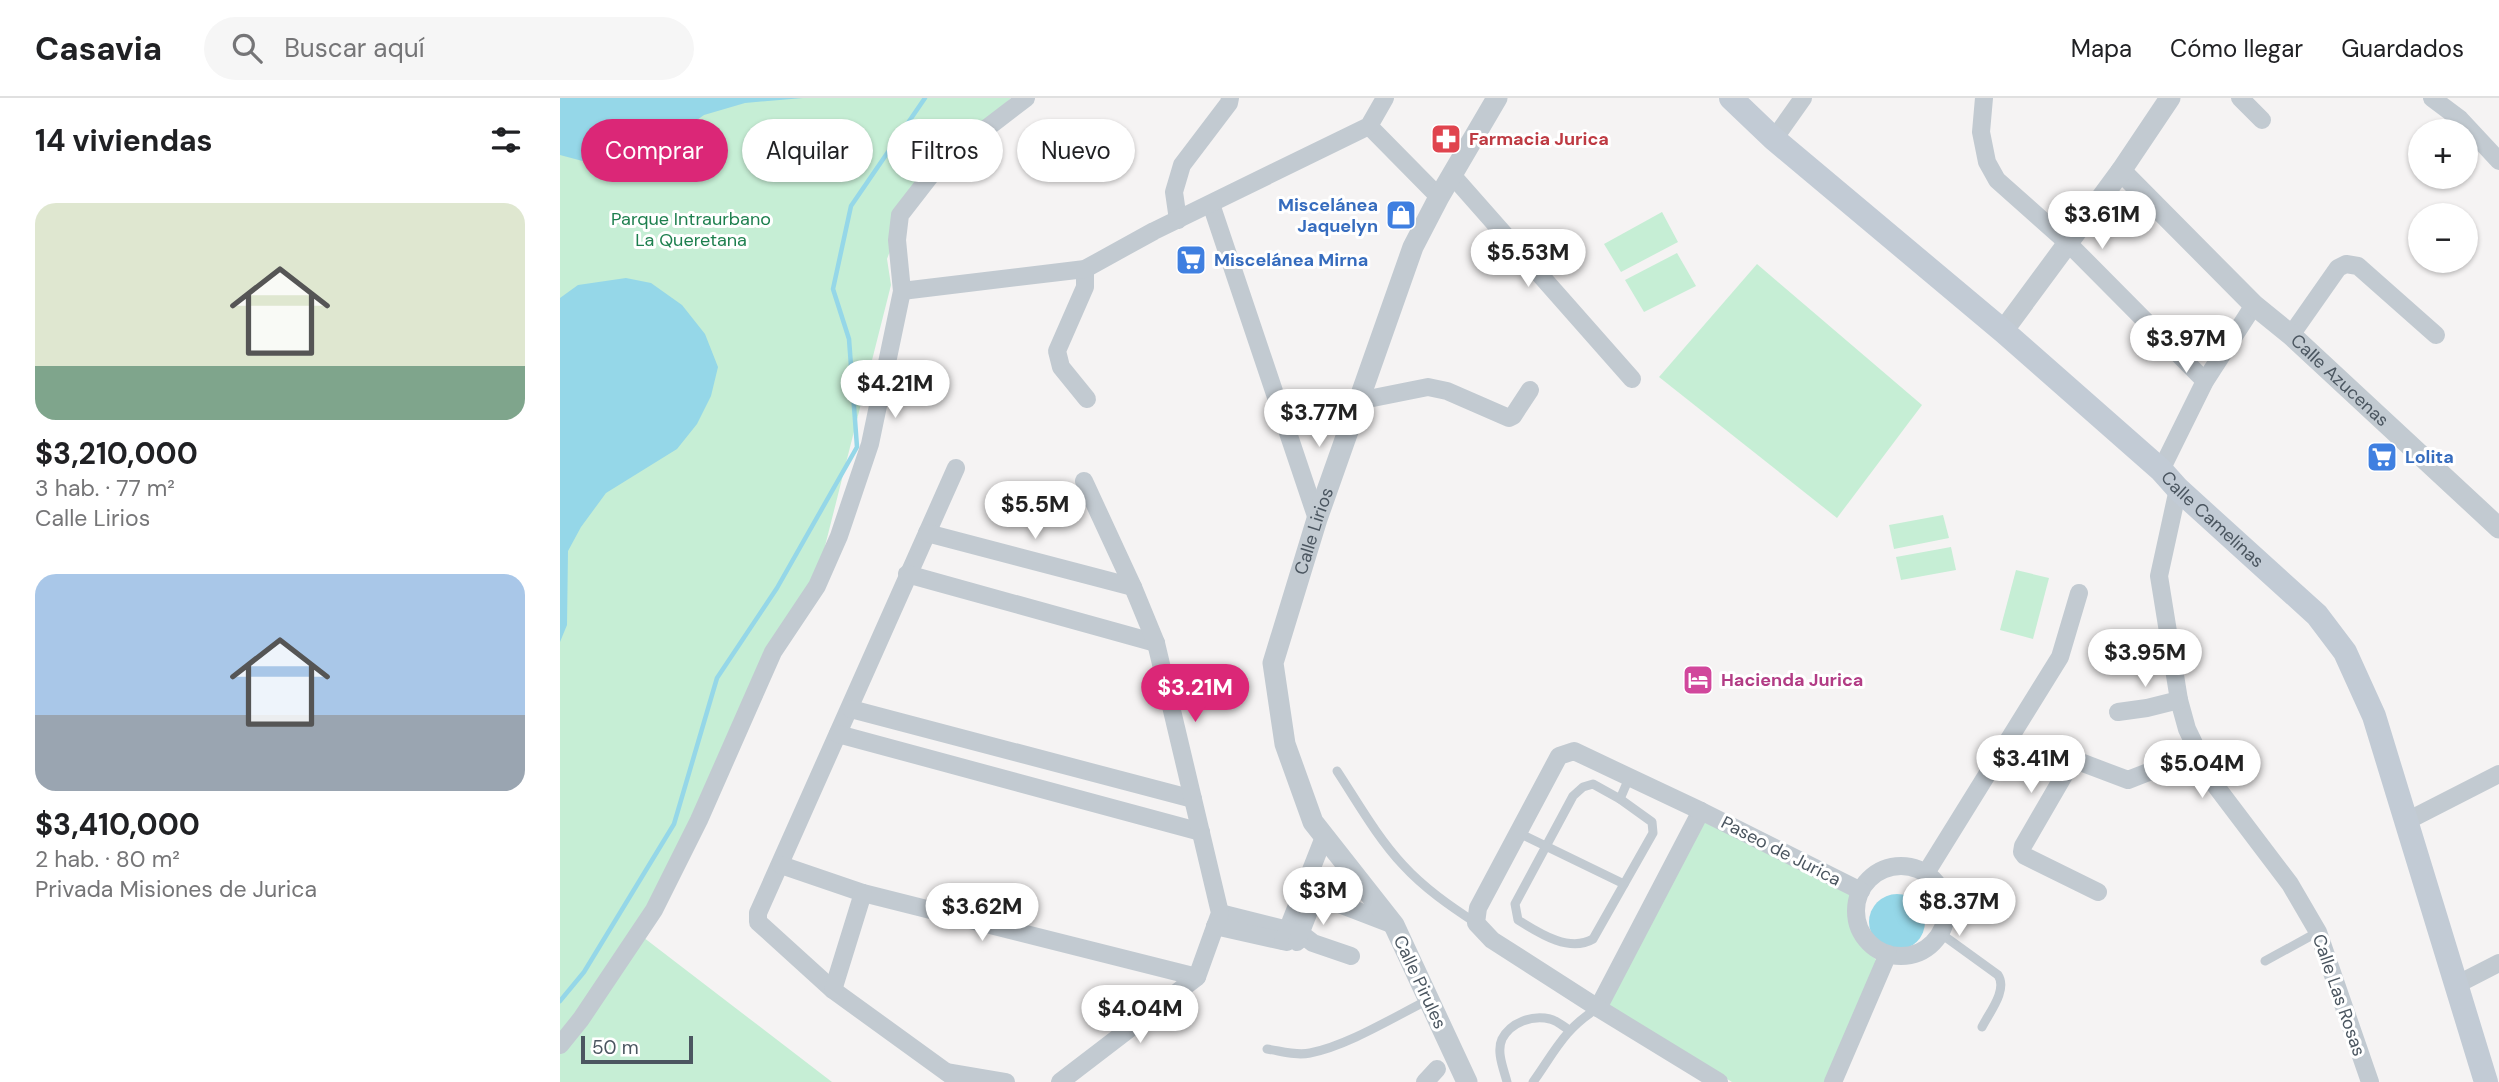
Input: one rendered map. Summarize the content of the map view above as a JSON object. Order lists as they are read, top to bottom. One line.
{"streets":{"main road":["Calle Camelinas"],"street":["Calle Azucenas","Calle Lirios","Paseo de Jurica","Calle Pirules","Calle Las Rosas"]},"crossings":[["Calle Camelinas","Calle Las Rosas"],["Calle Lirios","Calle Pirules"]],"parks":["Parque Intraurbano La Queretana"],"places":{"pharmacy":["Farmacia Jurica"],"shop":["Miscelánea Jaquelyn"],"supermarket":["Miscelánea Mirna","Lolita"],"hotel":["Hacienda Jurica"]},"scale_bar":"50 m","page":{"header":"Casavia","search":"Buscar aquí","nav":["Mapa","Cómo llegar","Guardados"],"heading":"14 viviendas","map_buttons":["+","−"],"chip":["Comprar","Alquilar","Filtros","Nuevo"],"list":[{"name":"$3,210,000","note":"3 hab. · 77 m² · Calle Lirios"},{"name":"$3,410,000","note":"2 hab. · 80 m² · Privada Misiones de Jurica"}],"price":["$3.61M","$5.53M","$3.97M","$4.21M","$3.77M","$5.5M","$3.95M","$3.21M","$3.41M","$5.04M","$3M","$8.37M","$3.62M","$4.04M"],"scale":"50 m"}}
